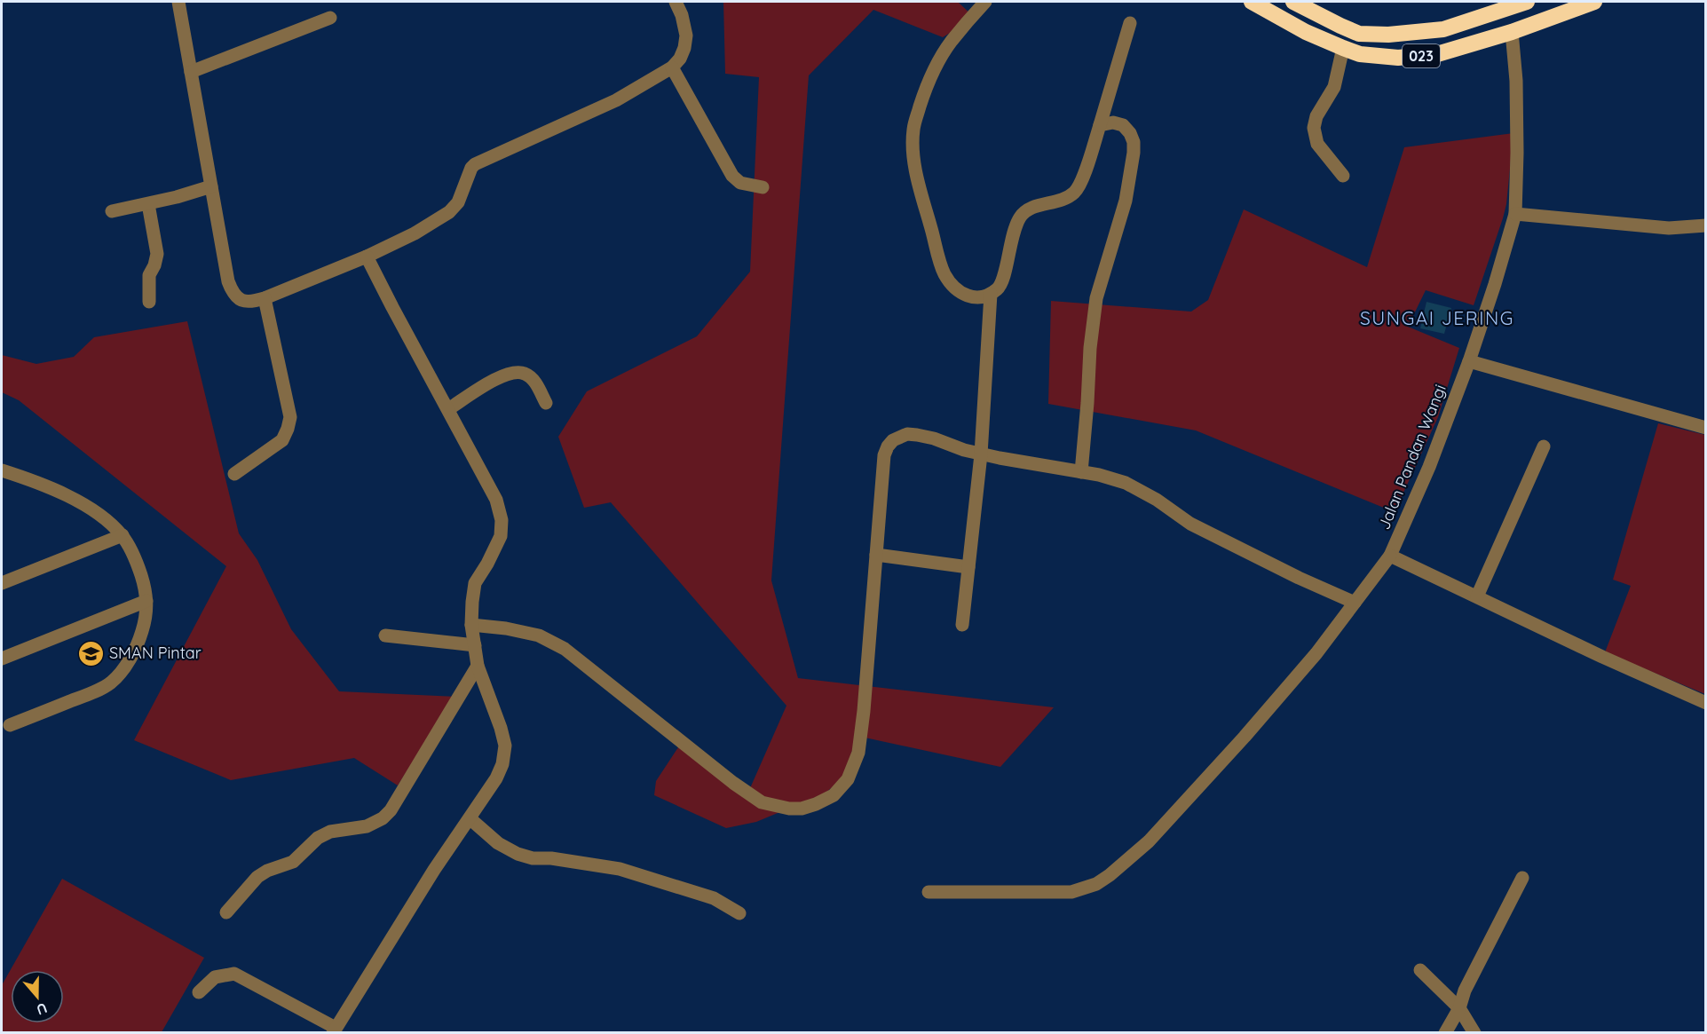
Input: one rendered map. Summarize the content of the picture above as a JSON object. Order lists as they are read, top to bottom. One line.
{"streets":{"highway":["023"],"street":["Jalan Pandan Wangi"]},"crossings":[["023","Jalan Pandan Wangi"]],"districts":["SUNGAI JERING"],"places":{"school or university":["SMAN Pintar"]},"north":"bottom"}
